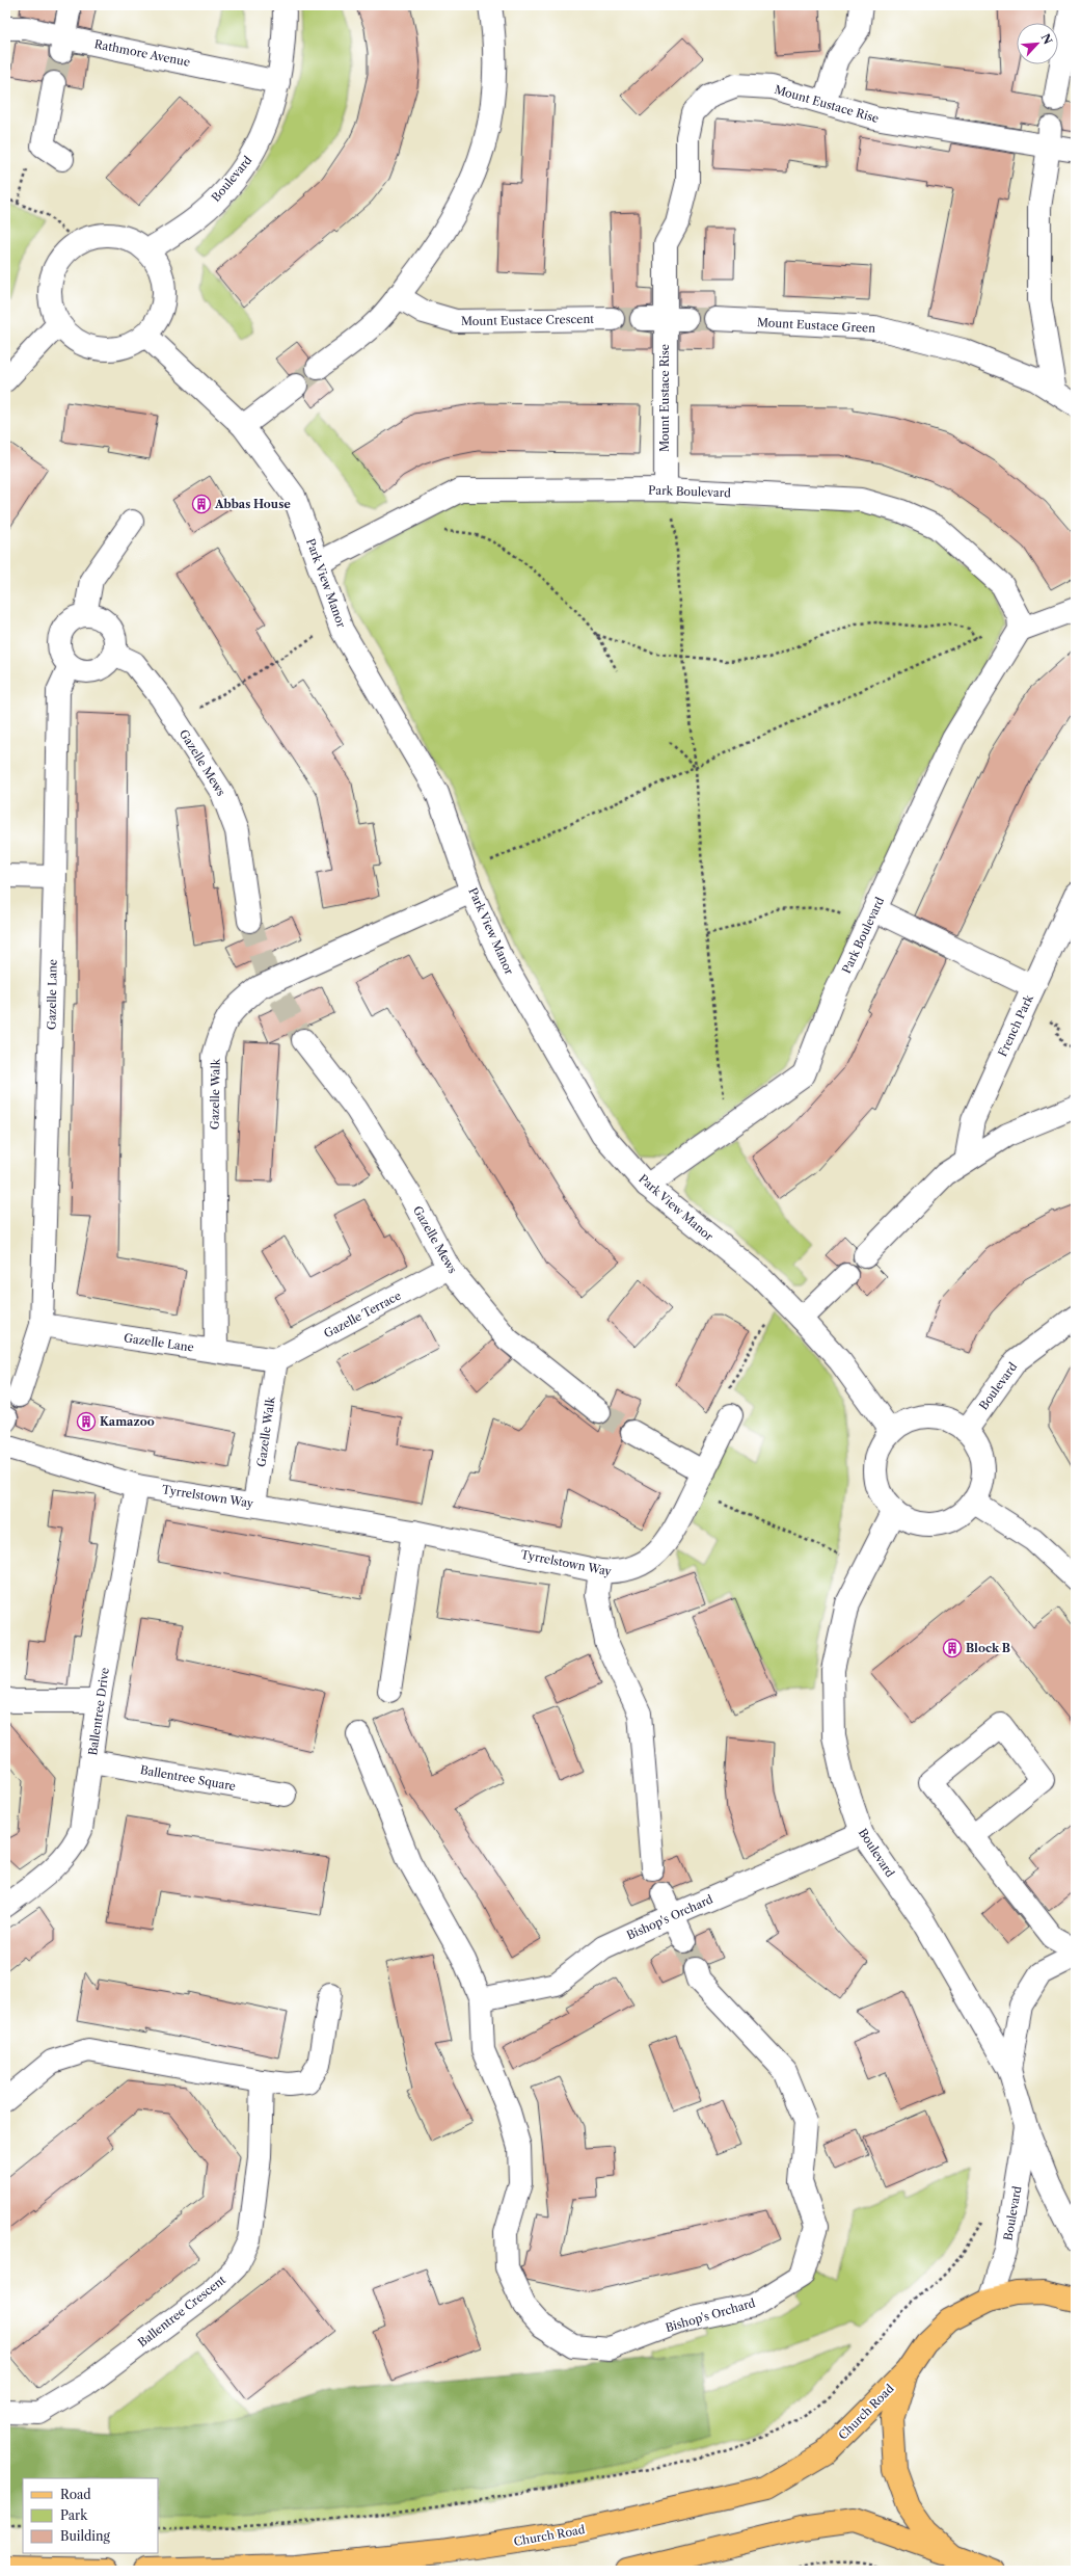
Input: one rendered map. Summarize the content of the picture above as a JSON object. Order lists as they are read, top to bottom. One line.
{"streets":{"main road":["Church Road"],"street":["Rathmore Avenue","Mount Eustace Rise","Boulevard","Mount Eustace Crescent","Mount Eustace Green","Park Boulevard","Park View Manor","Gazelle Mews","Gazelle Lane","French Park","Gazelle Walk","Gazelle Terrace","Tyrrelstown Way","Ballentree Drive","Ballentree Square","Bishop's Orchard","Ballentree Crescent"]},"crossings":[["Rathmore Avenue","Boulevard"],["Mount Eustace Rise","Park Boulevard"],["Boulevard","Park View Manor"],["Boulevard","Bishop's Orchard"],["Park Boulevard","Park View Manor"],["Park View Manor","Gazelle Walk"],["Gazelle Mews","Gazelle Lane"],["Gazelle Mews","Gazelle Terrace"],["Gazelle Lane","Gazelle Walk"],["Gazelle Lane","Gazelle Terrace"],["Gazelle Walk","Gazelle Terrace"],["Gazelle Walk","Tyrrelstown Way"],["Tyrrelstown Way","Ballentree Drive"],["Ballentree Drive","Ballentree Square"]],"places":{"building":["Abbas House","Kamazoo","Block B"]},"legend":["Road","Park","Building"],"north":"top right"}
